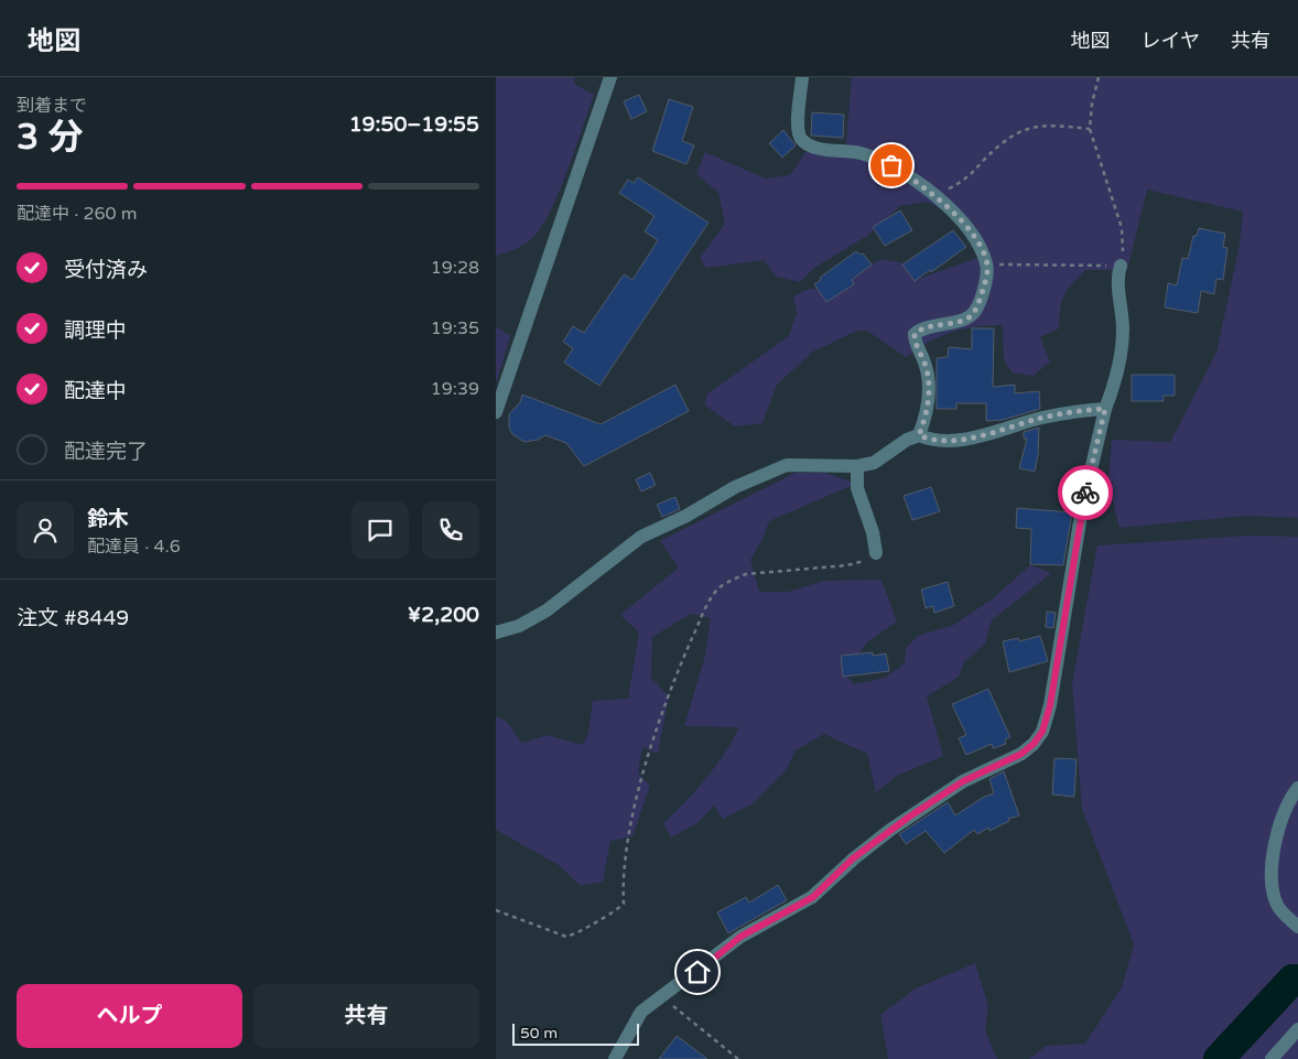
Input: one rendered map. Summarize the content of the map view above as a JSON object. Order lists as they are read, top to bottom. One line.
{"scale_bar":"50 m","page":{"header":"地図","nav":["地図","レイヤ","共有"],"heading":["3 分","到着まで","19:50–19:55"],"panel":["鈴木","配達員 · 4.6","注文 #8449","¥2,200"],"bar":"配達中 · 260 m","list":[["受付済み","19:28"],["調理中","19:35"],["配達中","19:39"],"配達完了"],"buttons":["ヘルプ","共有"],"scale":"50 m"}}
